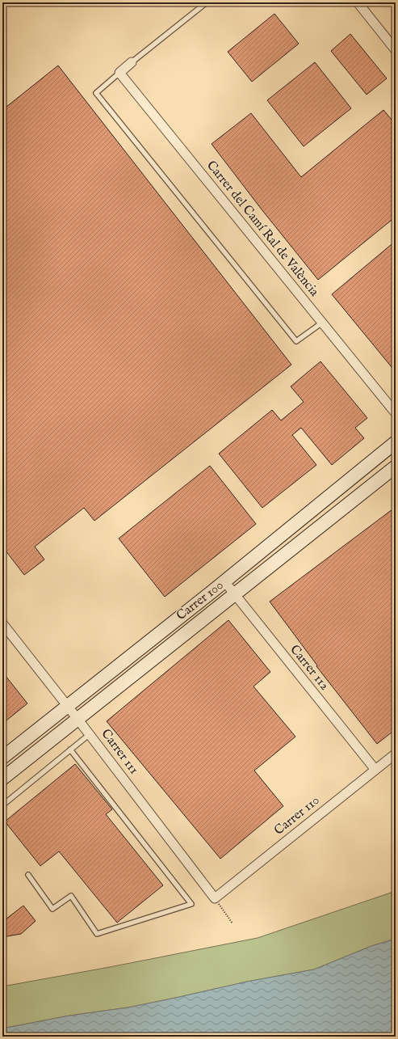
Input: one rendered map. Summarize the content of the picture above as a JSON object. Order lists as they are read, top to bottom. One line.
{"streets":{"street":["Carrer del Camí Ral de València","Carrer 100","Carrer 112","Carrer 111","Carrer 110"]},"crossings":[["Carrer 100","Carrer 112"],["Carrer 100","Carrer 111"],["Carrer 112","Carrer 110"],["Carrer 111","Carrer 110"]]}
